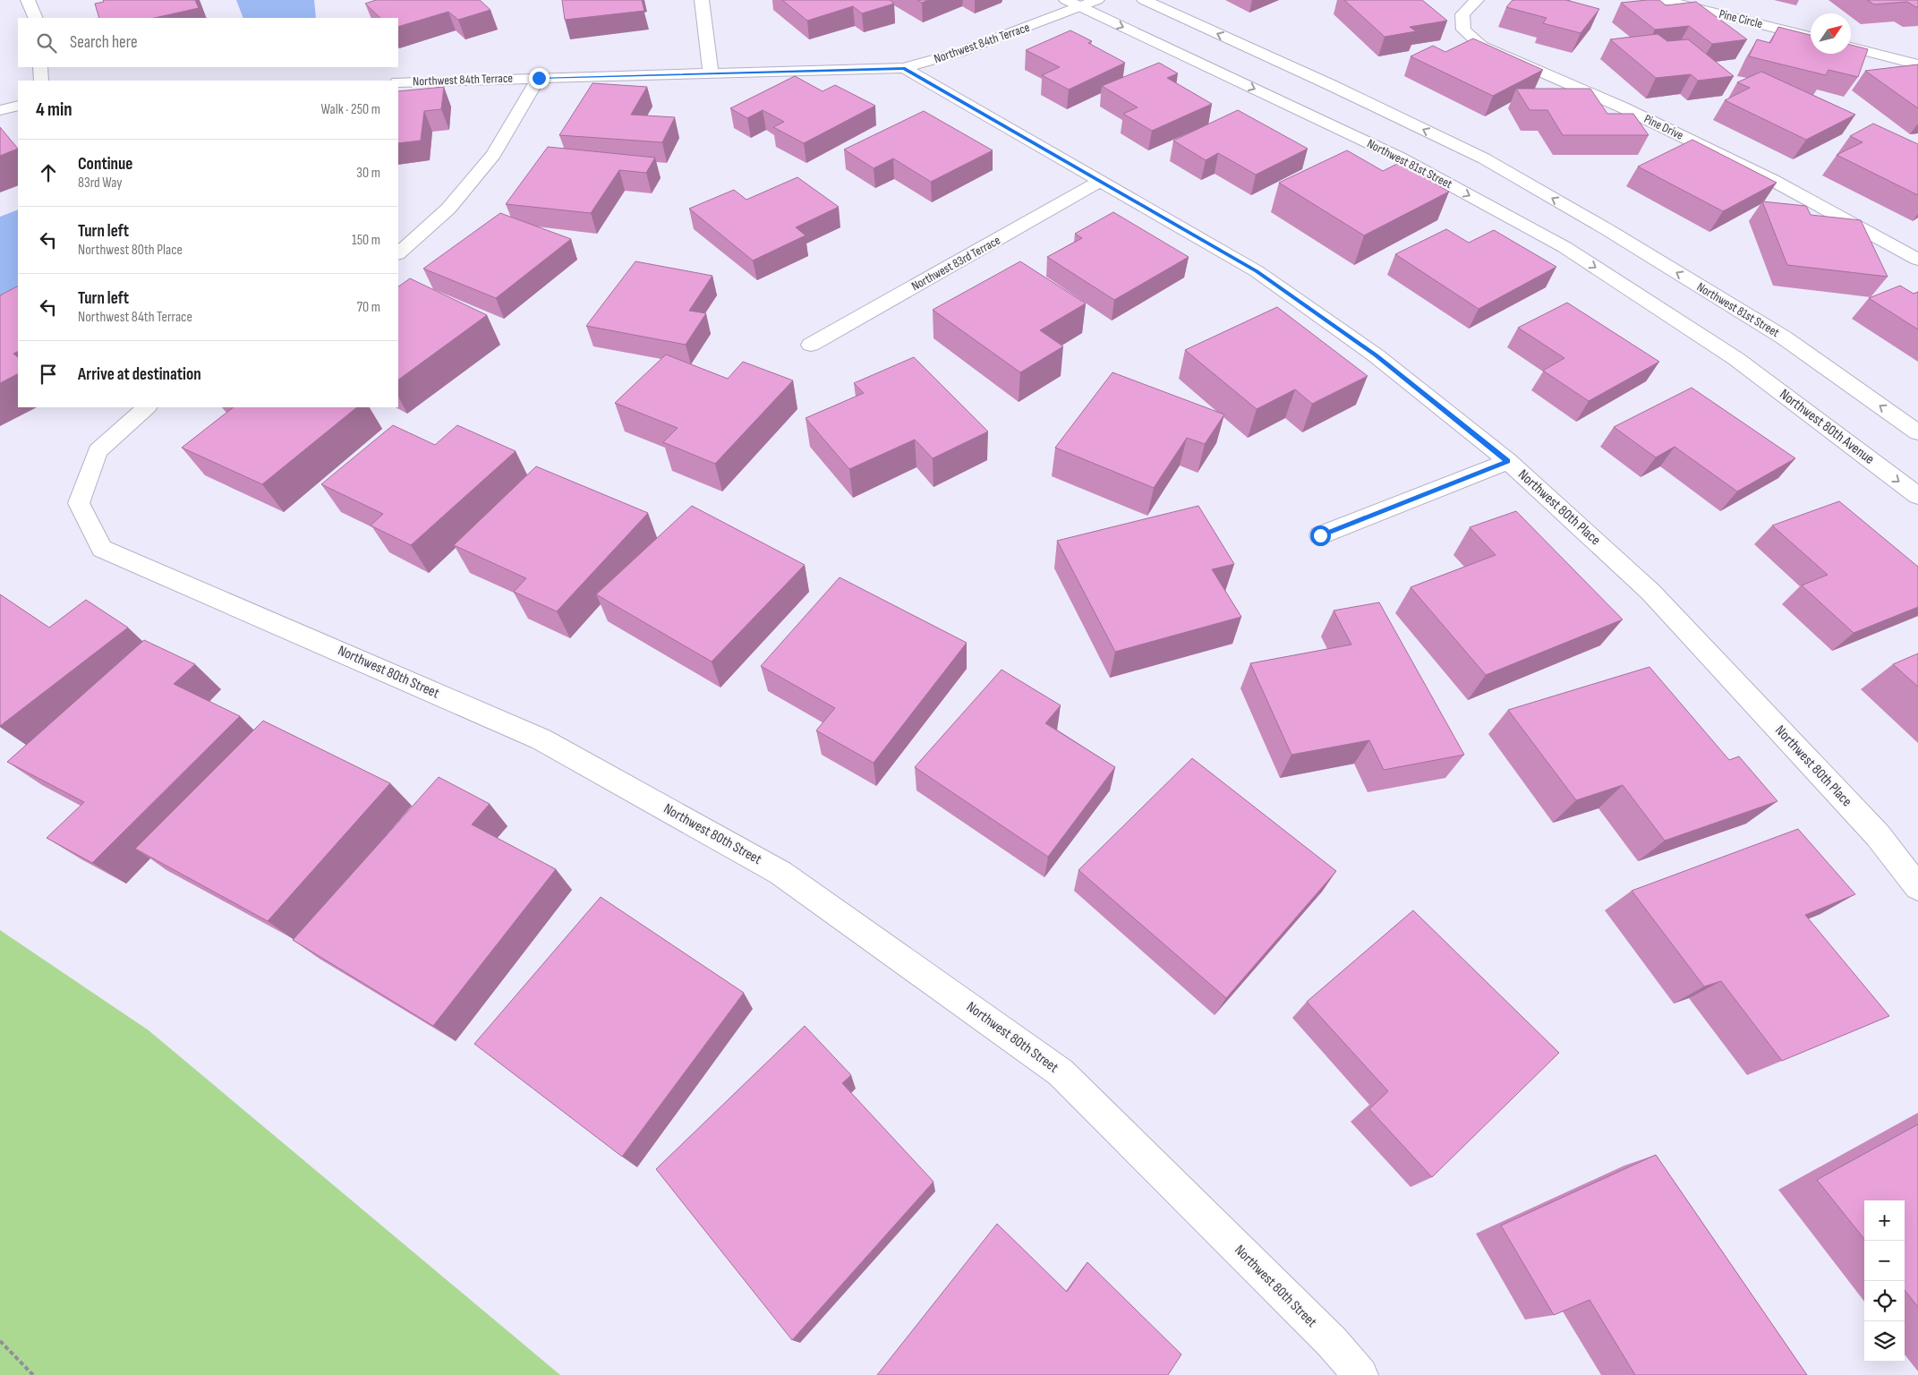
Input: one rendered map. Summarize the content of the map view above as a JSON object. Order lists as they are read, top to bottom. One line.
{"streets":{"street":["Pine Circle","Northwest 84th Terrace","Pine Drive","Northwest 81st Street","Northwest 83rd Terrace","Northwest 80th Avenue","Northwest 80th Place","Northwest 80th Street"]},"crossings":[["Northwest 84th Terrace","Northwest 81st Street"],["Northwest 84th Terrace","Northwest 80th Place"],["Northwest 81st Street","Northwest 80th Avenue"],["Northwest 83rd Terrace","Northwest 80th Place"]],"one_way":["Northwest 80th Avenue"],"north":"top right","page":{"search":"Search here","heading":["4 min","Walk · 250 m"],"list":[["Continue","83rd Way","30 m"],["Turn left","Northwest 80th Place","150 m"],["Turn left","Northwest 84th Terrace","70 m"],"Arrive at destination"],"map_buttons":["+","−"]}}
